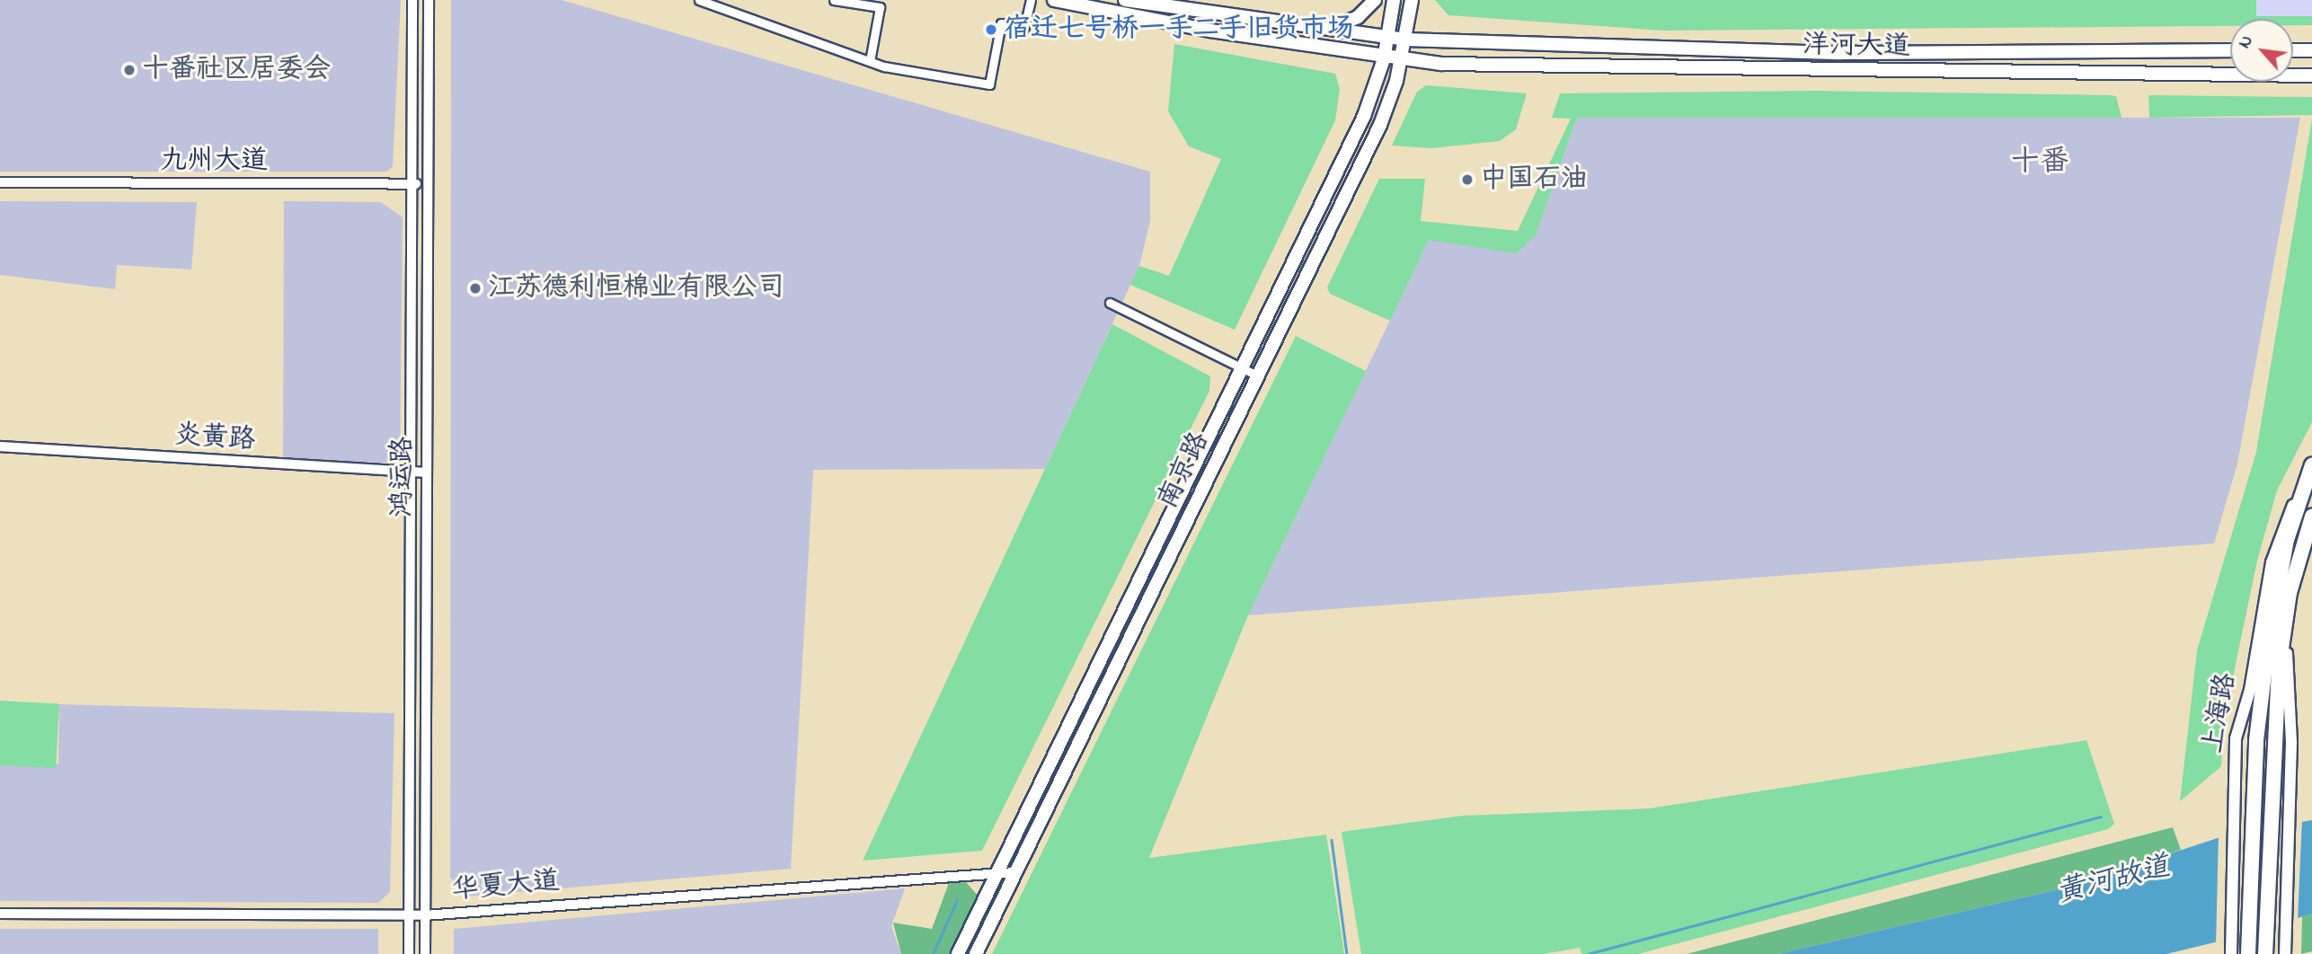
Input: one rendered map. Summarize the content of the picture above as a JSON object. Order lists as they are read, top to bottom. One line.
{"streets":{"highway":["上海路"],"main road":["洋河大道","南京路"],"street":["九州大道","炎黄路","鸿运路","华夏大道"]},"crossings":[["洋河大道","南京路"],["九州大道","鸿运路"],["炎黄路","鸿运路"],["南京路","华夏大道"],["鸿运路","华夏大道"]],"districts":["十番"],"water":["黄河故道"],"places":["宿迁七号桥一手二手旧货市场","十番社区居委会","中国石油","江苏德利恒棉业有限公司"],"north":"top left"}
